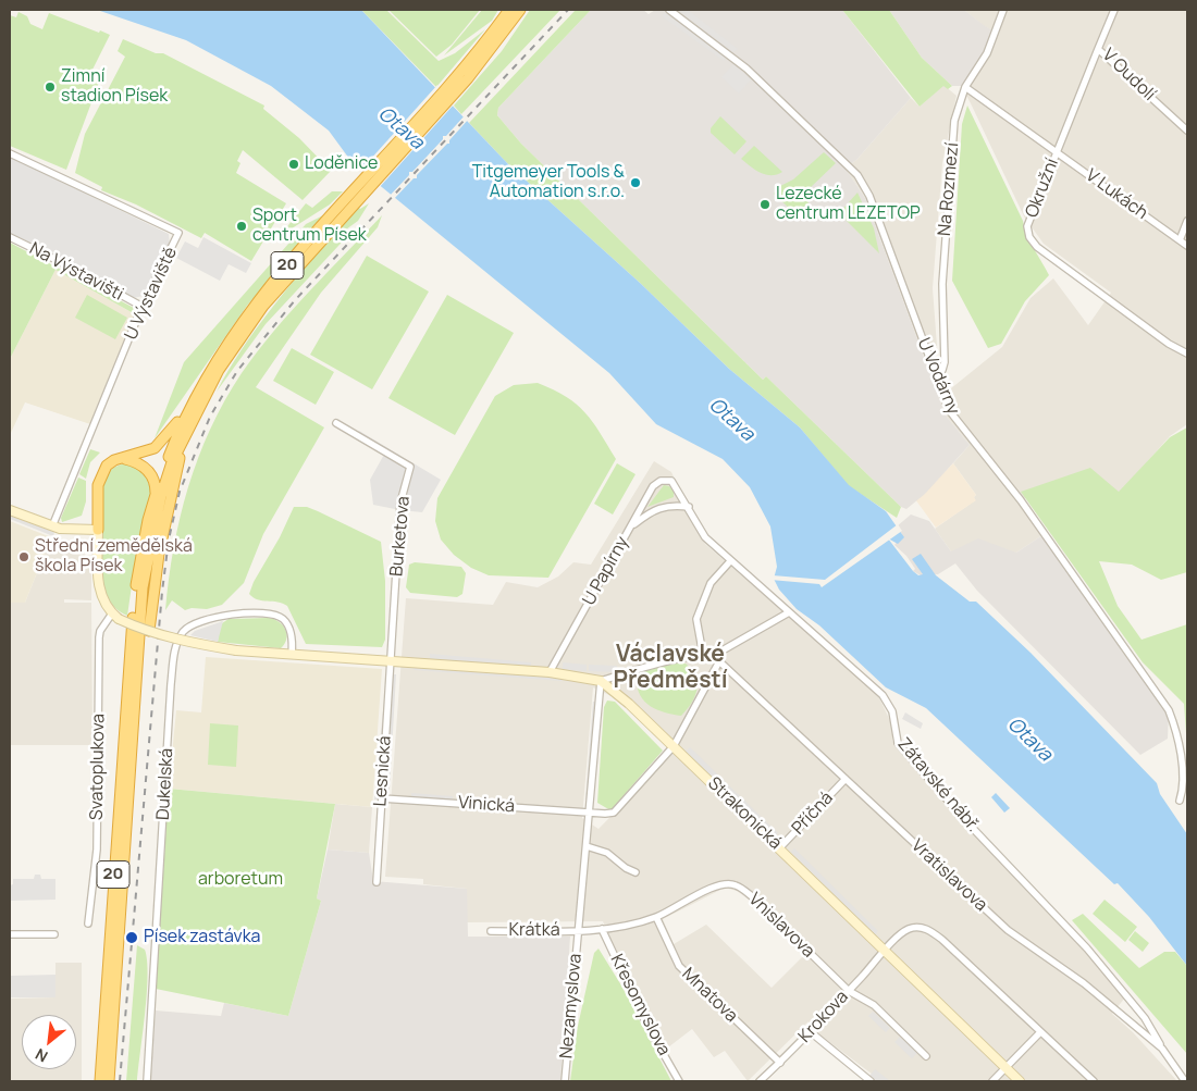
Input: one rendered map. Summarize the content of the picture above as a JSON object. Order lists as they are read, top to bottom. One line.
{"streets":{"highway":["20"],"main road":["Strakonická"],"street":["V Oudolí","Okružní","Na Rozmezí","V Lukách","Na Výstavišti","U Výstaviště","U Vodárny","Burketova","U Papírny","Svatoplukova","Lesnická","Dukelská","Zátavské nábř.","Vinická","Příčná","Vratislavova","Vnislavova","Krátká","Mnatova","Křesomyslova","Nezamyslova","Krokova"]},"crossings":[["V Oudolí","Okružní"],["Okružní","V Lukách"],["Na Rozmezí","V Lukách"],["Na Rozmezí","U Vodárny"],["Na Výstavišti","U Výstaviště"],["Burketova","Lesnická"],["U Papírny","Zátavské nábř."],["Lesnická","Vinická"],["Zátavské nábř.","Vratislavova"],["Vinická","Strakonická"],["Vinická","Vratislavova"],["Vinická","Nezamyslova"],["Strakonická","Příčná"],["Strakonická","Nezamyslova"],["Strakonická","Krokova"],["Příčná","Vratislavova"],["Vnislavova","Krátká"],["Vnislavova","Mnatova"],["Vnislavova","Křesomyslova"],["Vnislavova","Nezamyslova"],["Vnislavova","Krokova"],["Krátká","Nezamyslova"],["Mnatova","Krokova"]],"districts":["Václavské Předměstí"],"water":["Otava"],"parks":["arboretum"],"places":["Zimní stadion Písek","Loděnice","Titgemeyer Tools & Automation s.r.o.","Lezecké centrum LEZETOP","Sport centrum Písek","Střední zemědělská škola Písek","Písek zastávka"],"north":"bottom left"}
